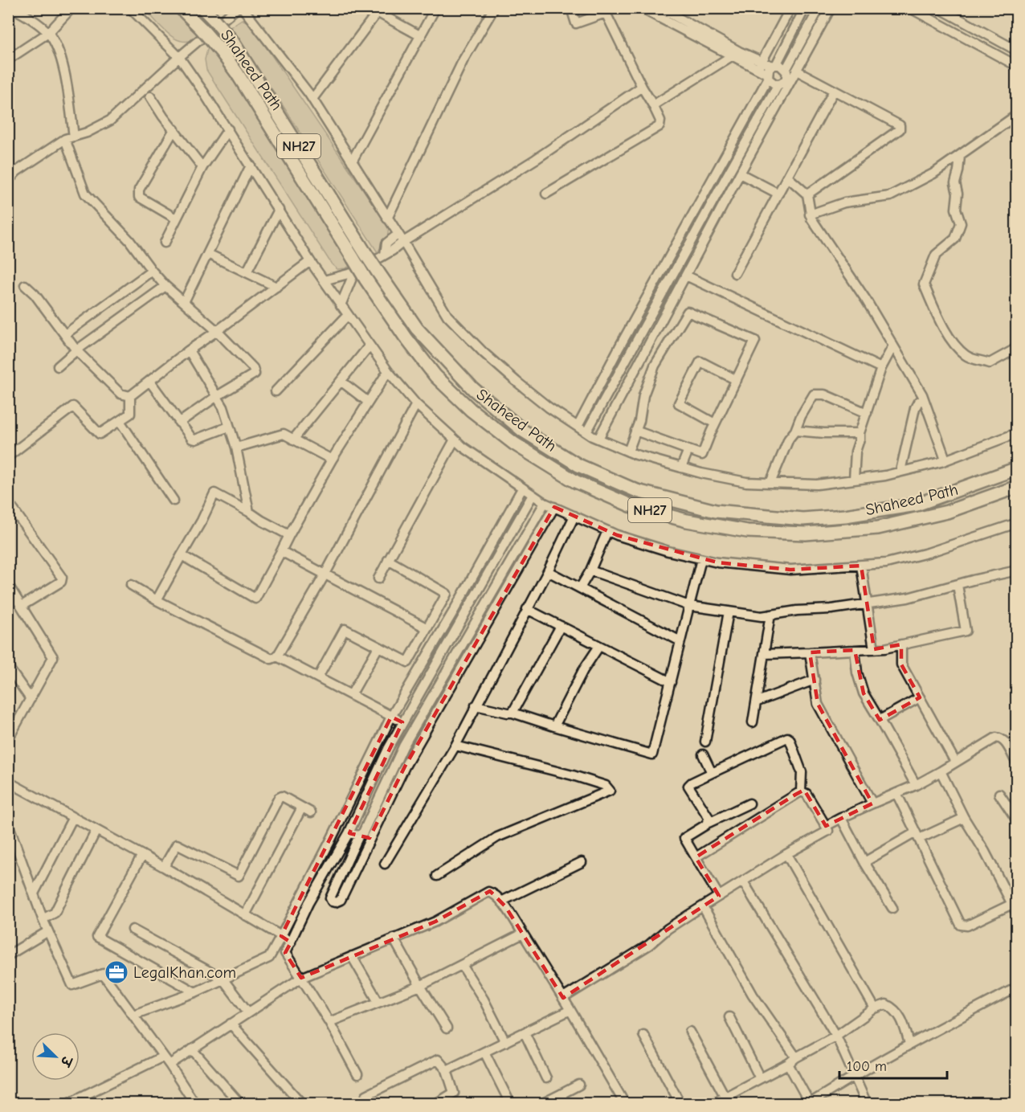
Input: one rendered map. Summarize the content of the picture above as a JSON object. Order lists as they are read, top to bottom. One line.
{"streets":{"highway":["Shaheed Path","NH27"]},"places":{"office":["LegalKhan.com"]},"scale_bar":"100 m","north":"bottom right"}
